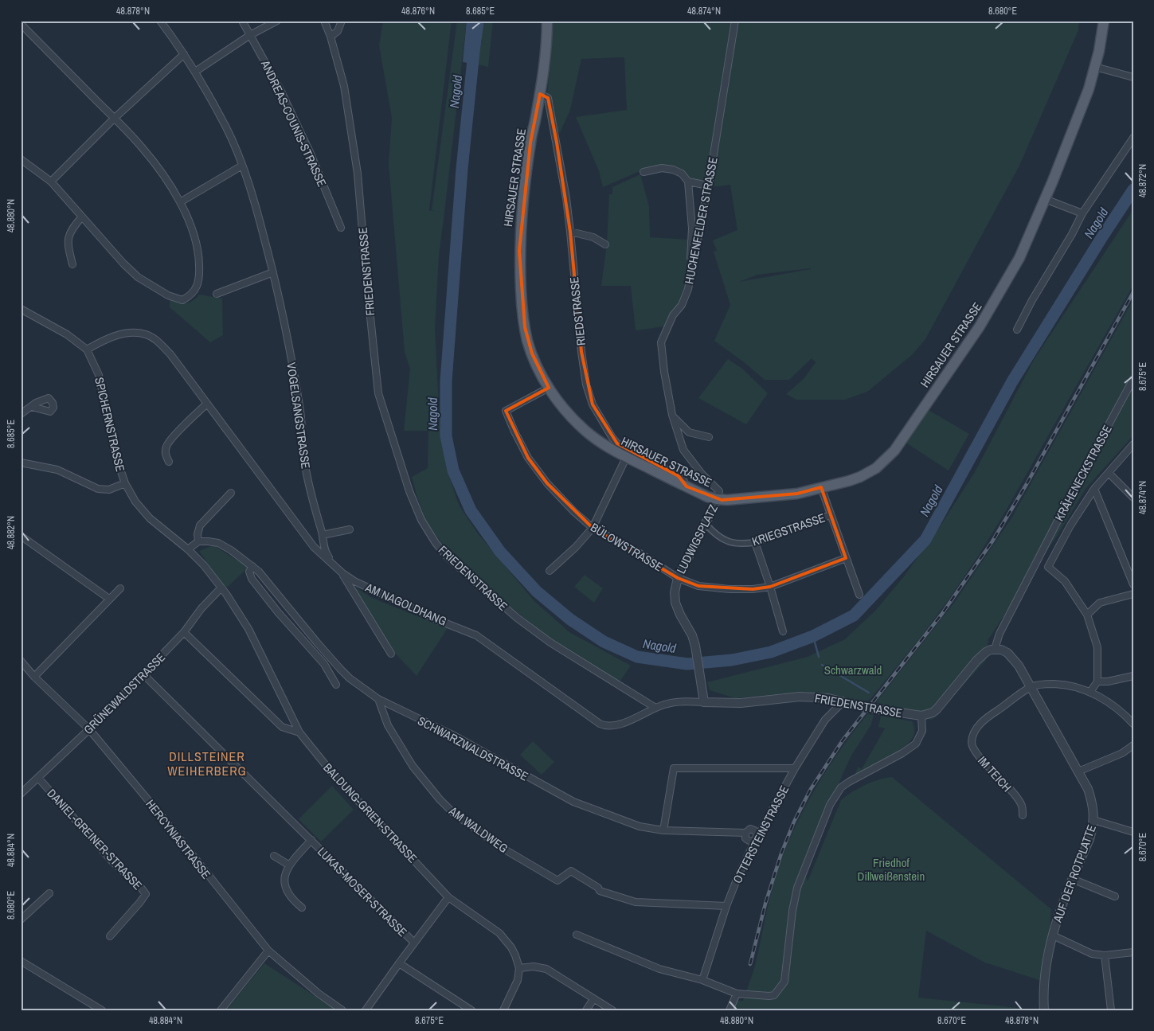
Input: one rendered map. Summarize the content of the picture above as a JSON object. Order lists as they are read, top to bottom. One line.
{"streets":{"main road":["HIRSAUER STRASSE"],"street":["ANDREAS-COUNIS-STRASSE","HUCHENFELDER STRASSE","FRIEDENSTRASSE","RIEDSTRASSE","VOGELSANGSTRASSE","SPICHERNSTRASSE","KRÄHENECKSTRASSE","KRIEGSTRASSE","LUDWIGSPLATZ","BÜLOWSTRASSE","AM NAGOLDHANG","GRÜNEWALDSTRASSE","SCHWARZWALDSTRASSE","IM TEICH","BALDUNG-GRIEN-STRASSE","AM WALDWEG","OTTERSTEINSTRASSE","DANIEL-GREINER-STRASSE","HERCYNIASTRASSE","AUF DER ROTPLATTE","LUKAS-MOSER-STRASSE"]},"crossings":[["HIRSAUER STRASSE","HUCHENFELDER STRASSE"],["HIRSAUER STRASSE","RIEDSTRASSE"],["HIRSAUER STRASSE","LUDWIGSPLATZ"],["HIRSAUER STRASSE","BÜLOWSTRASSE"],["HUCHENFELDER STRASSE","LUDWIGSPLATZ"],["FRIEDENSTRASSE","LUDWIGSPLATZ"],["FRIEDENSTRASSE","AM NAGOLDHANG"],["FRIEDENSTRASSE","OTTERSTEINSTRASSE"],["VOGELSANGSTRASSE","AM NAGOLDHANG"],["SPICHERNSTRASSE","AM NAGOLDHANG"],["KRÄHENECKSTRASSE","AUF DER ROTPLATTE"],["KRIEGSTRASSE","LUDWIGSPLATZ"],["LUDWIGSPLATZ","BÜLOWSTRASSE"],["GRÜNEWALDSTRASSE","BALDUNG-GRIEN-STRASSE"],["GRÜNEWALDSTRASSE","DANIEL-GREINER-STRASSE"],["GRÜNEWALDSTRASSE","HERCYNIASTRASSE"],["GRÜNEWALDSTRASSE","LUKAS-MOSER-STRASSE"],["SCHWARZWALDSTRASSE","AM WALDWEG"],["SCHWARZWALDSTRASSE","OTTERSTEINSTRASSE"],["IM TEICH","AUF DER ROTPLATTE"],["AM WALDWEG","OTTERSTEINSTRASSE"]],"districts":["DILLSTEINER WEIHERBERG"],"water":["Nagold"],"parks":["Schwarzwald","Friedhof Dillweißenstein"],"coordinates":["48.878°N","48.876°N","8.685°E","48.874°N","8.680°E","48.872°N","48.880°N","8.675°E","48.882°N","8.670°E","48.884°N"]}
